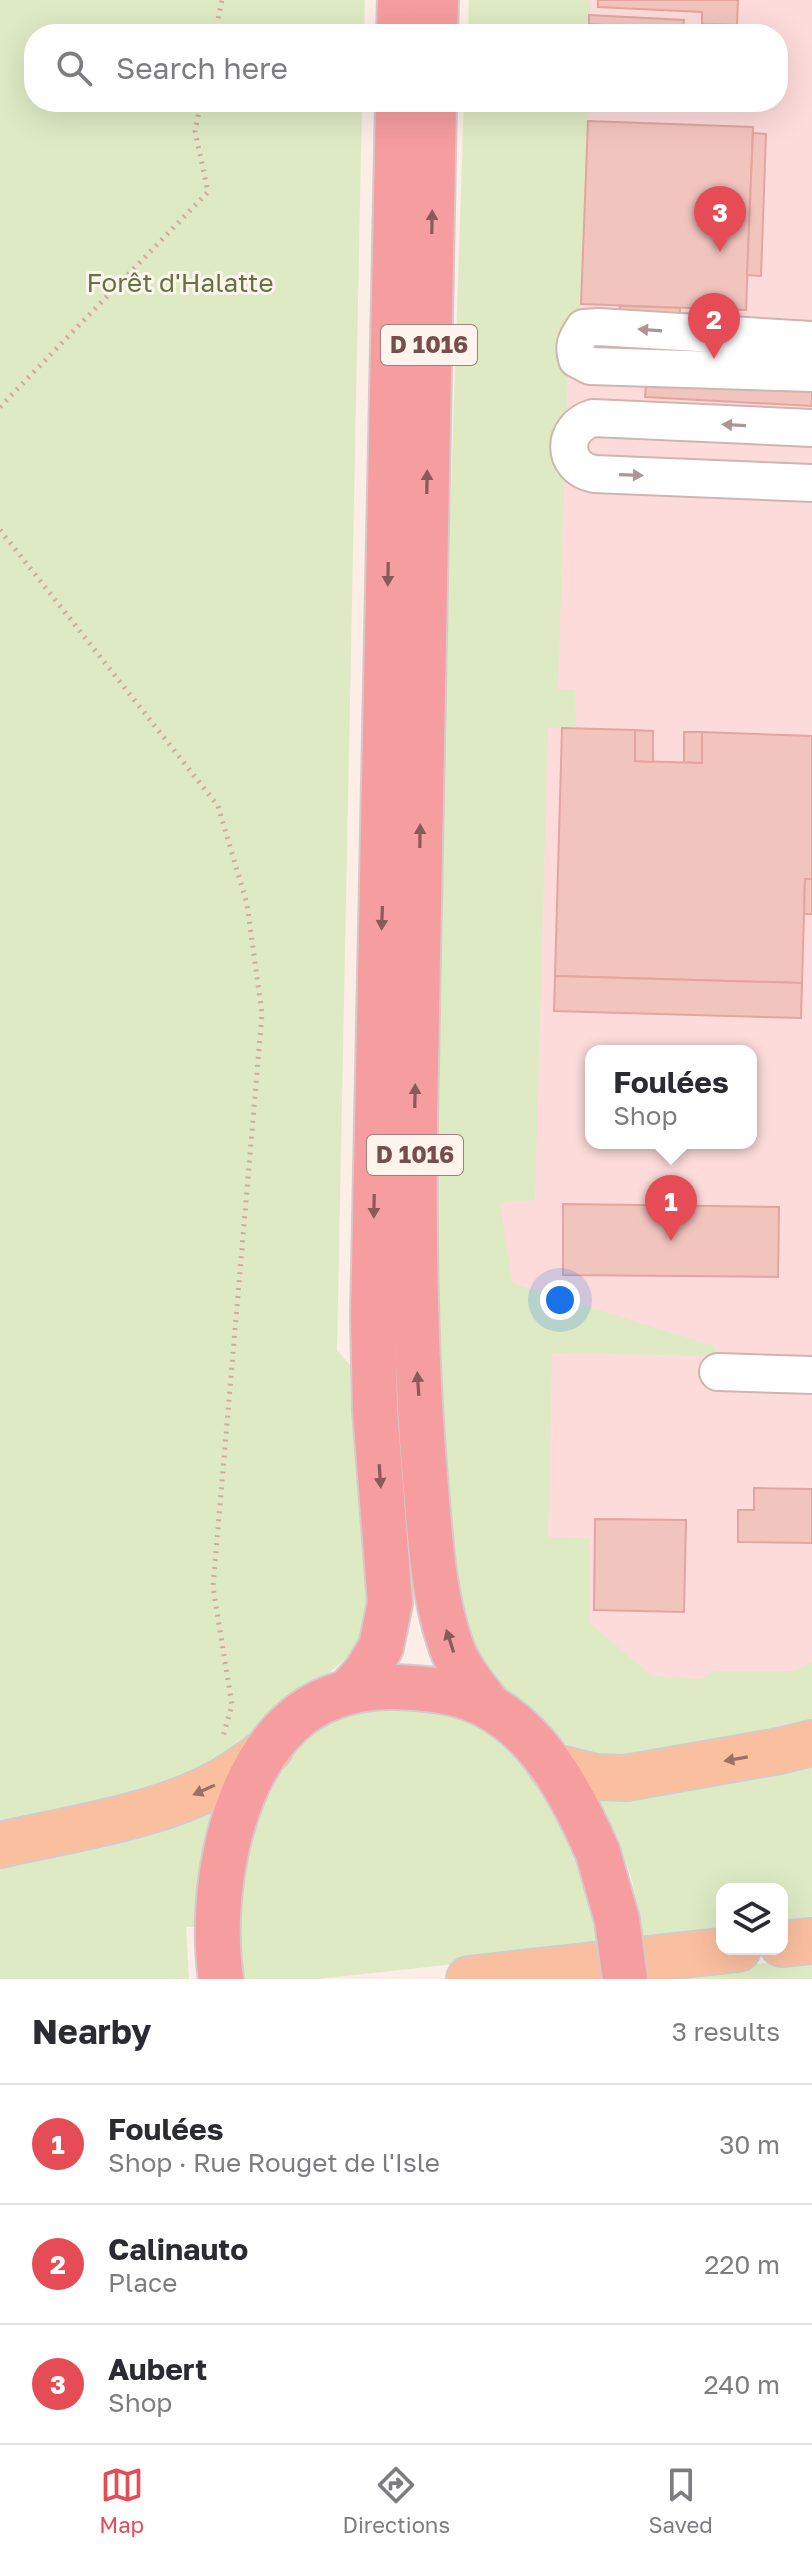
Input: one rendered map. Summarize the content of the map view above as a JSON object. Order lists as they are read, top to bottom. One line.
{"streets":{"highway":["D 1016"]},"parks":["Forêt d'Halatte"],"page":{"search":"Search here","pins":["3","2","1"],"popup":["Foulées","Shop"],"heading":["Nearby","3 results"],"list":[{"mark":"1","name":"Foulées","note":"Shop · Rue Rouget de l'Isle","value":"30 m"},{"mark":"2","name":"Calinauto","note":"Place","value":"220 m"},{"mark":"3","name":"Aubert","note":"Shop","value":"240 m"}],"nav":["Map","Directions","Saved"]}}
